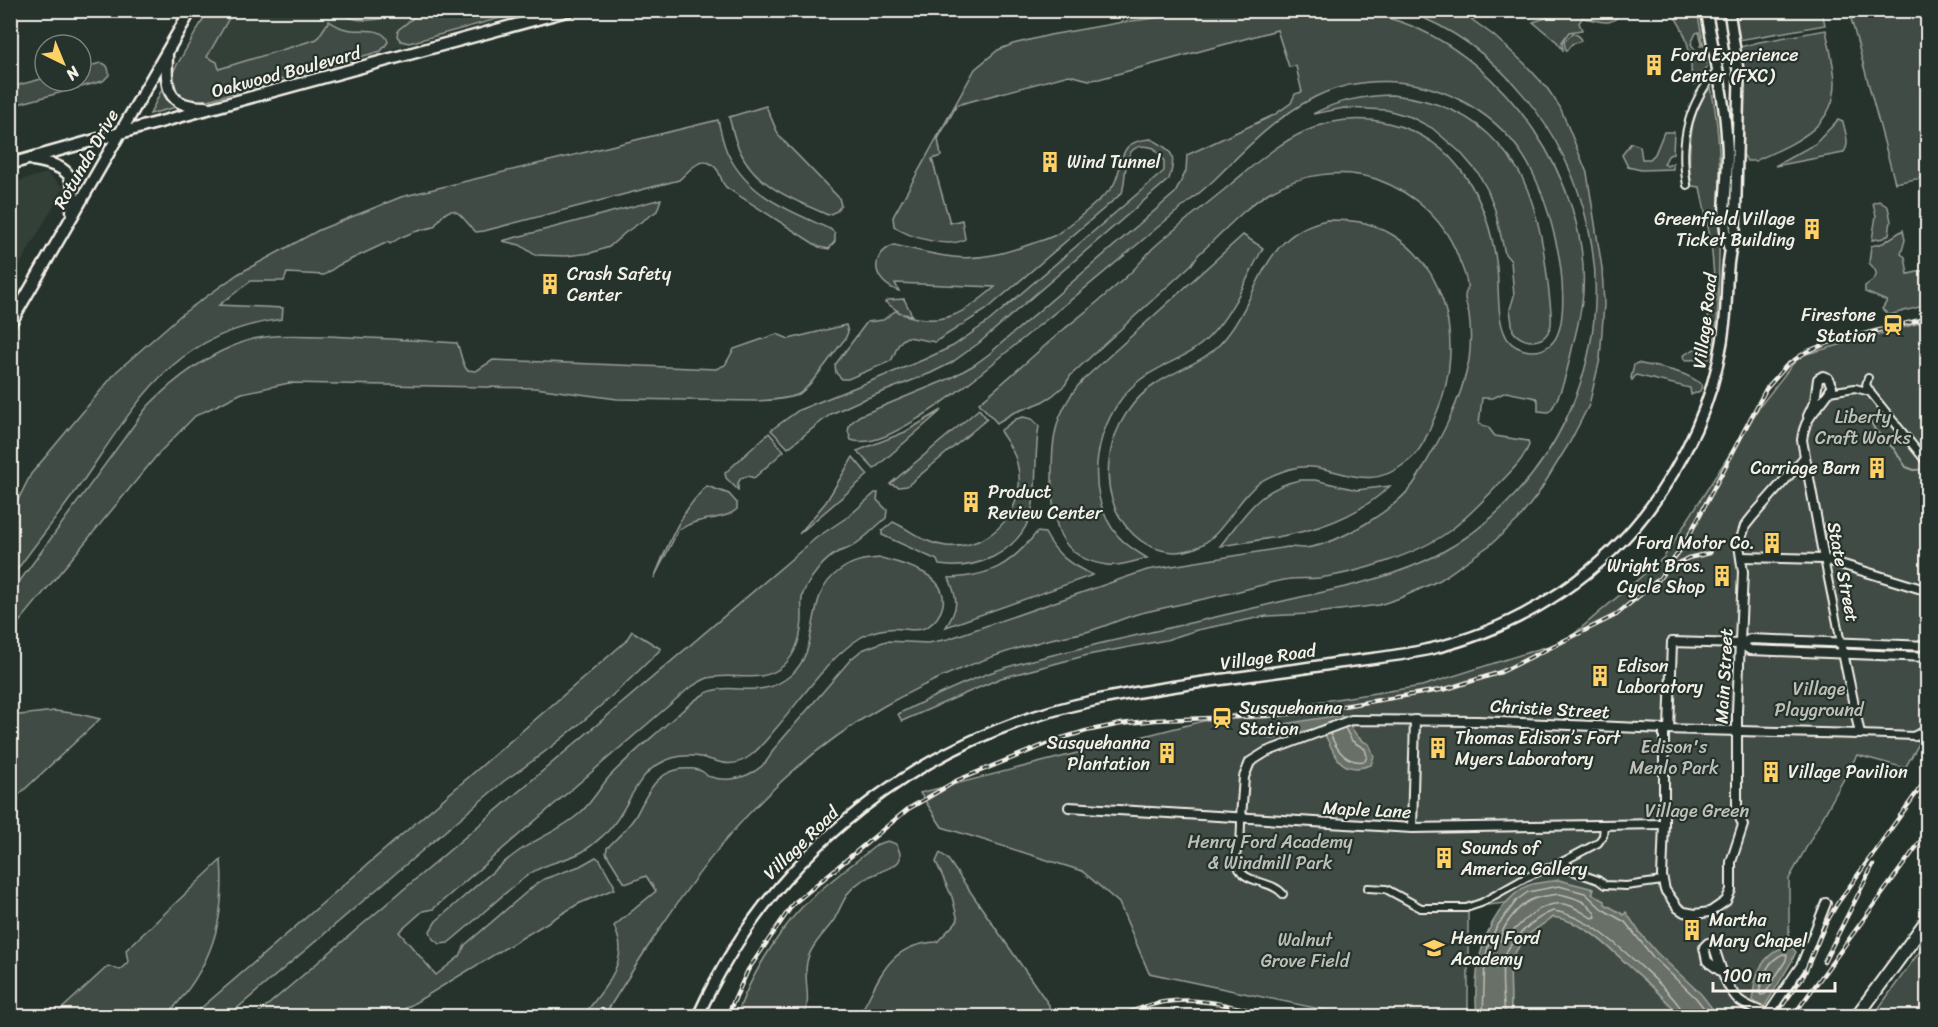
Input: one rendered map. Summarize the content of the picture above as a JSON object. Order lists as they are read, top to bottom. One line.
{"streets":{"main road":["Oakwood Boulevard","Rotunda Drive"],"street":["Village Road","State Street","Main Street","Christie Street","Maple Lane"]},"crossings":[["Oakwood Boulevard","Rotunda Drive"],["State Street","Main Street"],["State Street","Christie Street"],["Main Street","Christie Street"],["Christie Street","Maple Lane"]],"parks":["Liberty Craft Works","Village Playground","Edison's Menlo Park","Village Green","Henry Ford Academy & Windmill Park","Walnut Grove Field"],"places":{"building":["Ford Experience Center (FXC)","Wind Tunnel","Greenfield Village Ticket Building","Crash Safety Center","Carriage Barn","Product Review Center","Ford Motor Co.","Wright Bros. Cycle Shop","Edison Laboratory","Thomas Edison’s Fort Myers Laboratory","Susquehanna Plantation","Village Pavilion","Sounds of America Gallery","Martha Mary Chapel"],"station":["Firestone Station","Susquehanna Station"],"school or university":["Henry Ford Academy"]},"scale_bar":"100 m","north":"bottom right"}
